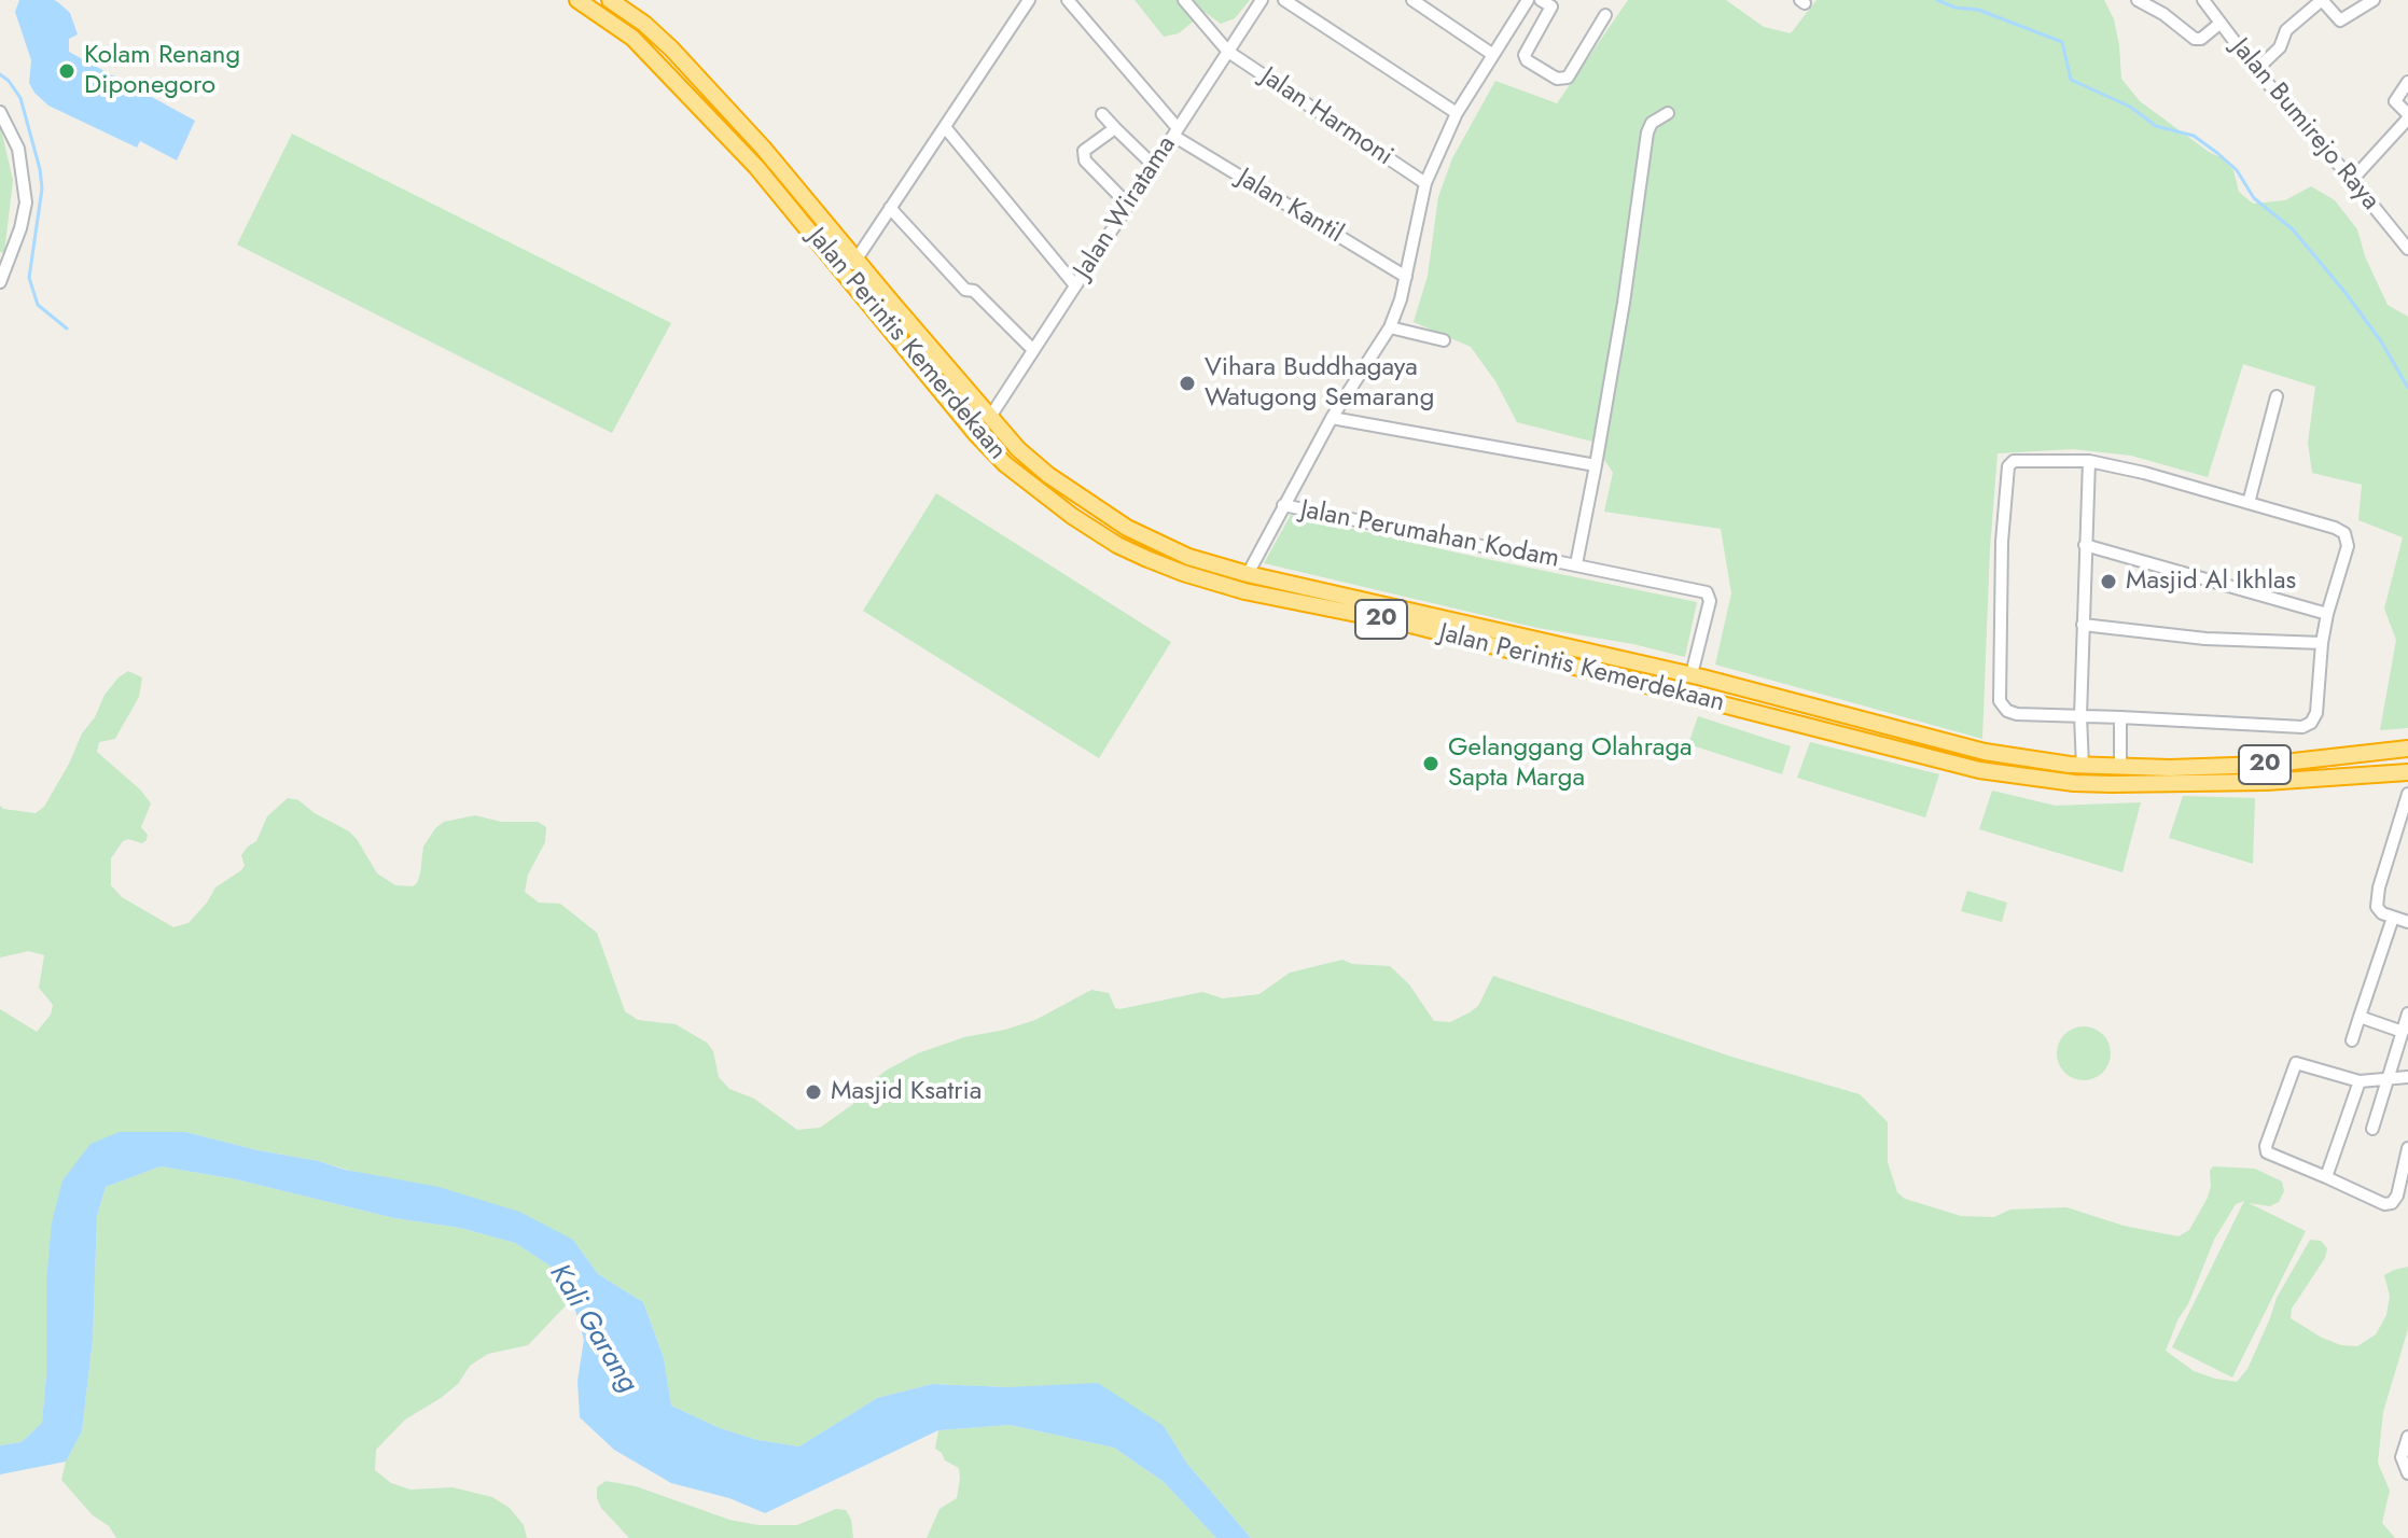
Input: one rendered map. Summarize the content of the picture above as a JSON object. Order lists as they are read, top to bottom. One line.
{"streets":{"highway":["Jalan Perintis Kemerdekaan","20"],"street":["Jalan Harmoni","Jalan Bumirejo Raya","Jalan Kantil","Jalan Wiratama","Jalan Perumahan Kodam"]},"crossings":[["Jalan Harmoni","Jalan Wiratama"],["Jalan Harmoni","Jalan Perumahan Kodam"],["Jalan Kantil","Jalan Wiratama"],["Jalan Kantil","Jalan Perumahan Kodam"],["Jalan Wiratama","Jalan Perintis Kemerdekaan"],["Jalan Perintis Kemerdekaan","Jalan Perumahan Kodam"]],"water":["Kali Garang"],"places":["Kolam Renang Diponegoro","Vihara Buddhagaya Watugong Semarang","Masjid Al Ikhlas","Gelanggang Olahraga Sapta Marga","Masjid Ksatria"]}
